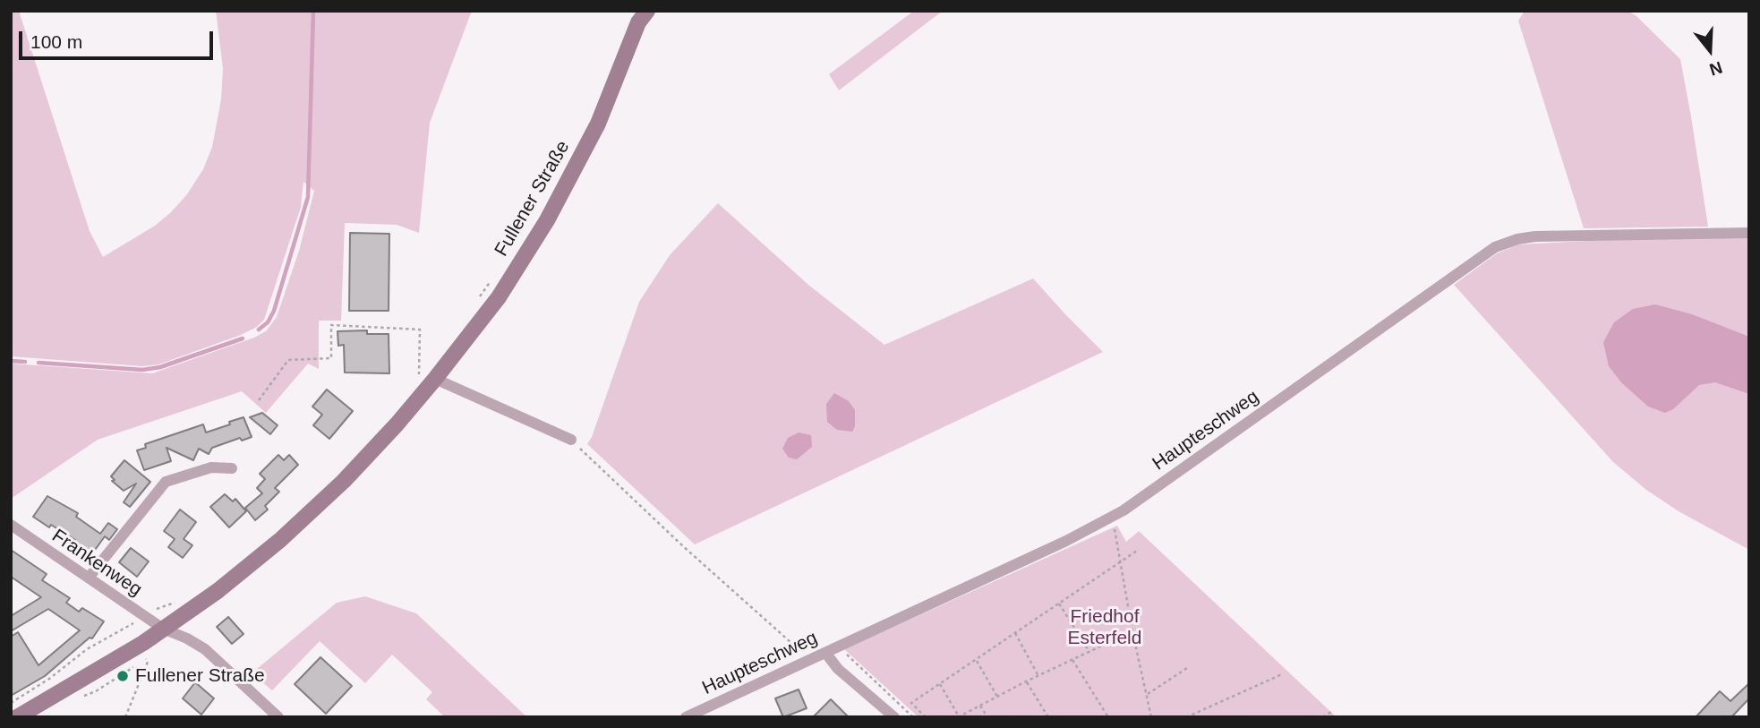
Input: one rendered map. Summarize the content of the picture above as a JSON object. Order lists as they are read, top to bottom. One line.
{"streets":{"main road":["Fullener Straße"],"street":["Haupteschweg","Frankenweg"]},"crossings":[["Fullener Straße","Frankenweg"]],"parks":["Friedhof Esterfeld"],"places":["Fullener Straße"],"scale_bar":"100 m","north":"bottom"}
